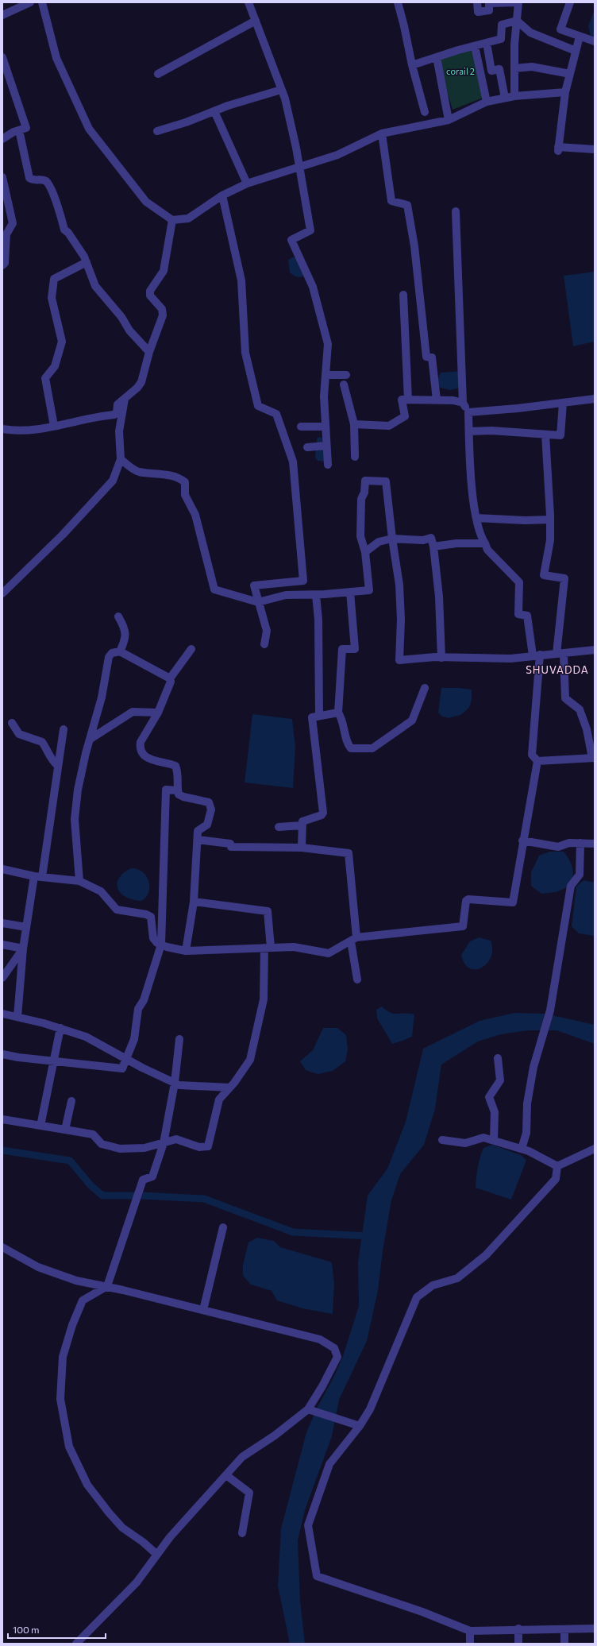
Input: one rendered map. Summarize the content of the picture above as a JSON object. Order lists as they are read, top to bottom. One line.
{"districts":["SHUVADDA"],"parks":["corail 2"],"scale_bar":"100 m"}
